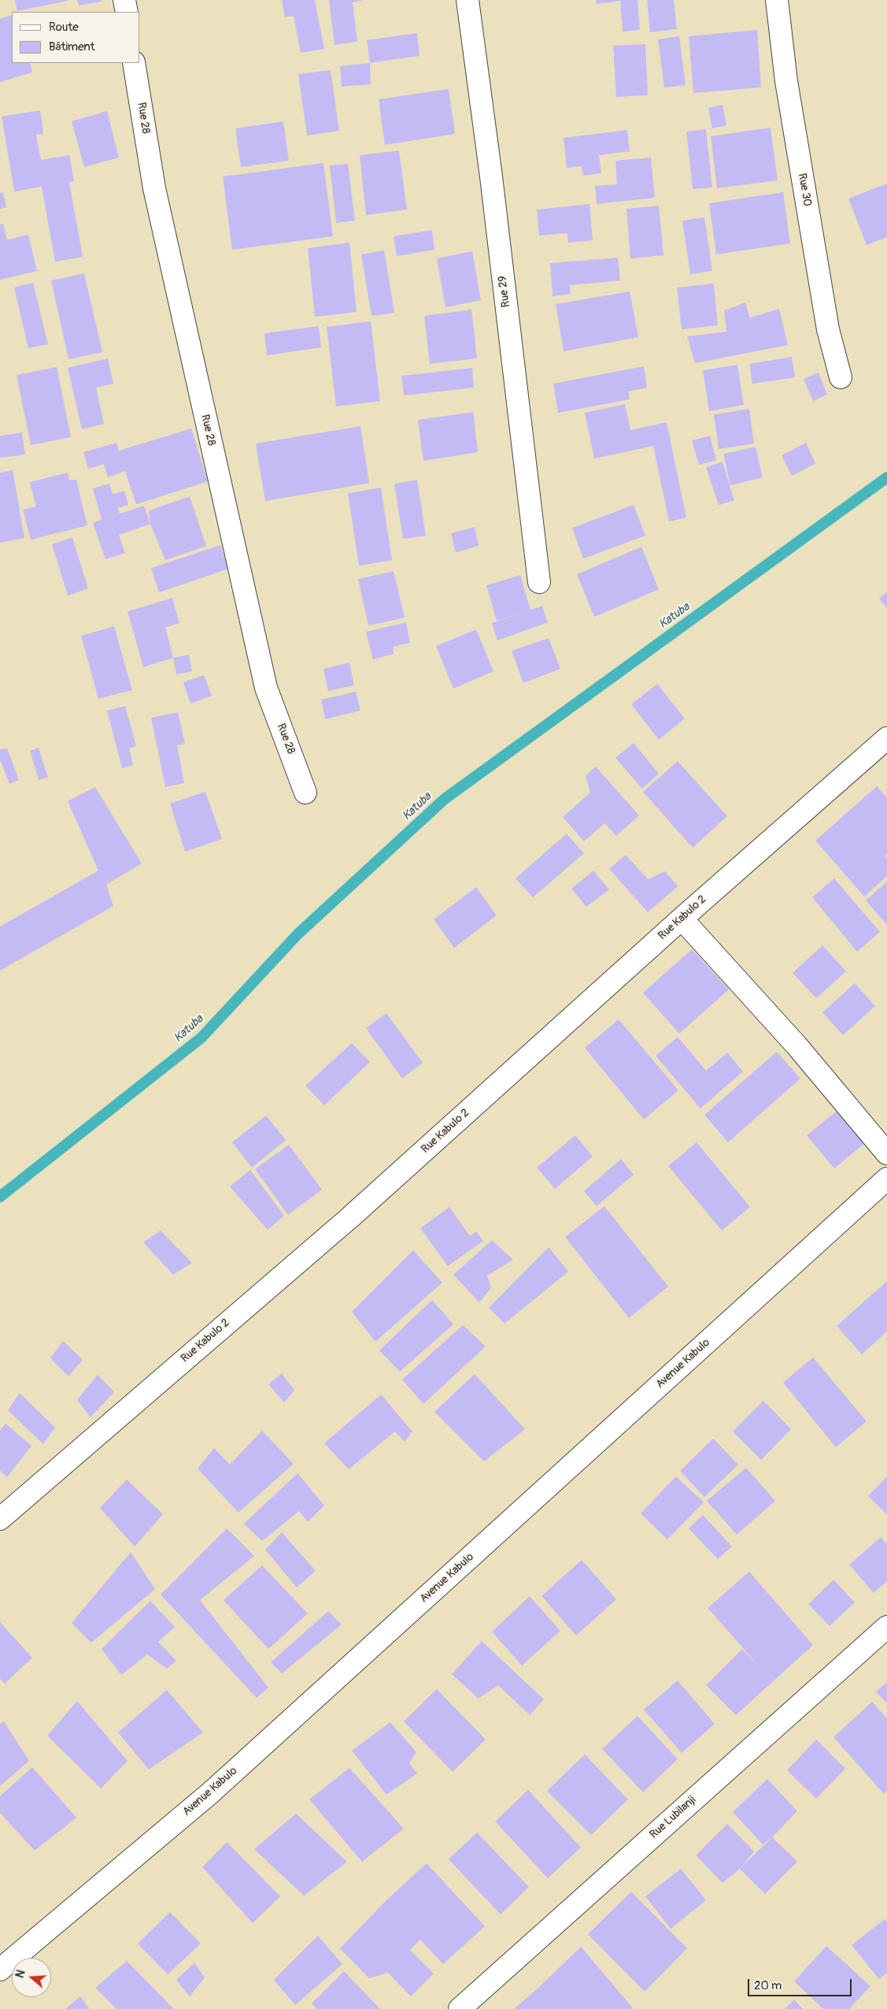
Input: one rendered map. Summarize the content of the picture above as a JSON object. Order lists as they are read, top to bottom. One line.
{"streets":{"street":["Rue 28","Rue 30","Rue 29","Rue Kabulo 2","Avenue Kabulo","Rue Lubilanji"]},"water":["Katuba"],"legend":["Route","Bâtiment"],"scale_bar":"20 m","north":"left"}
